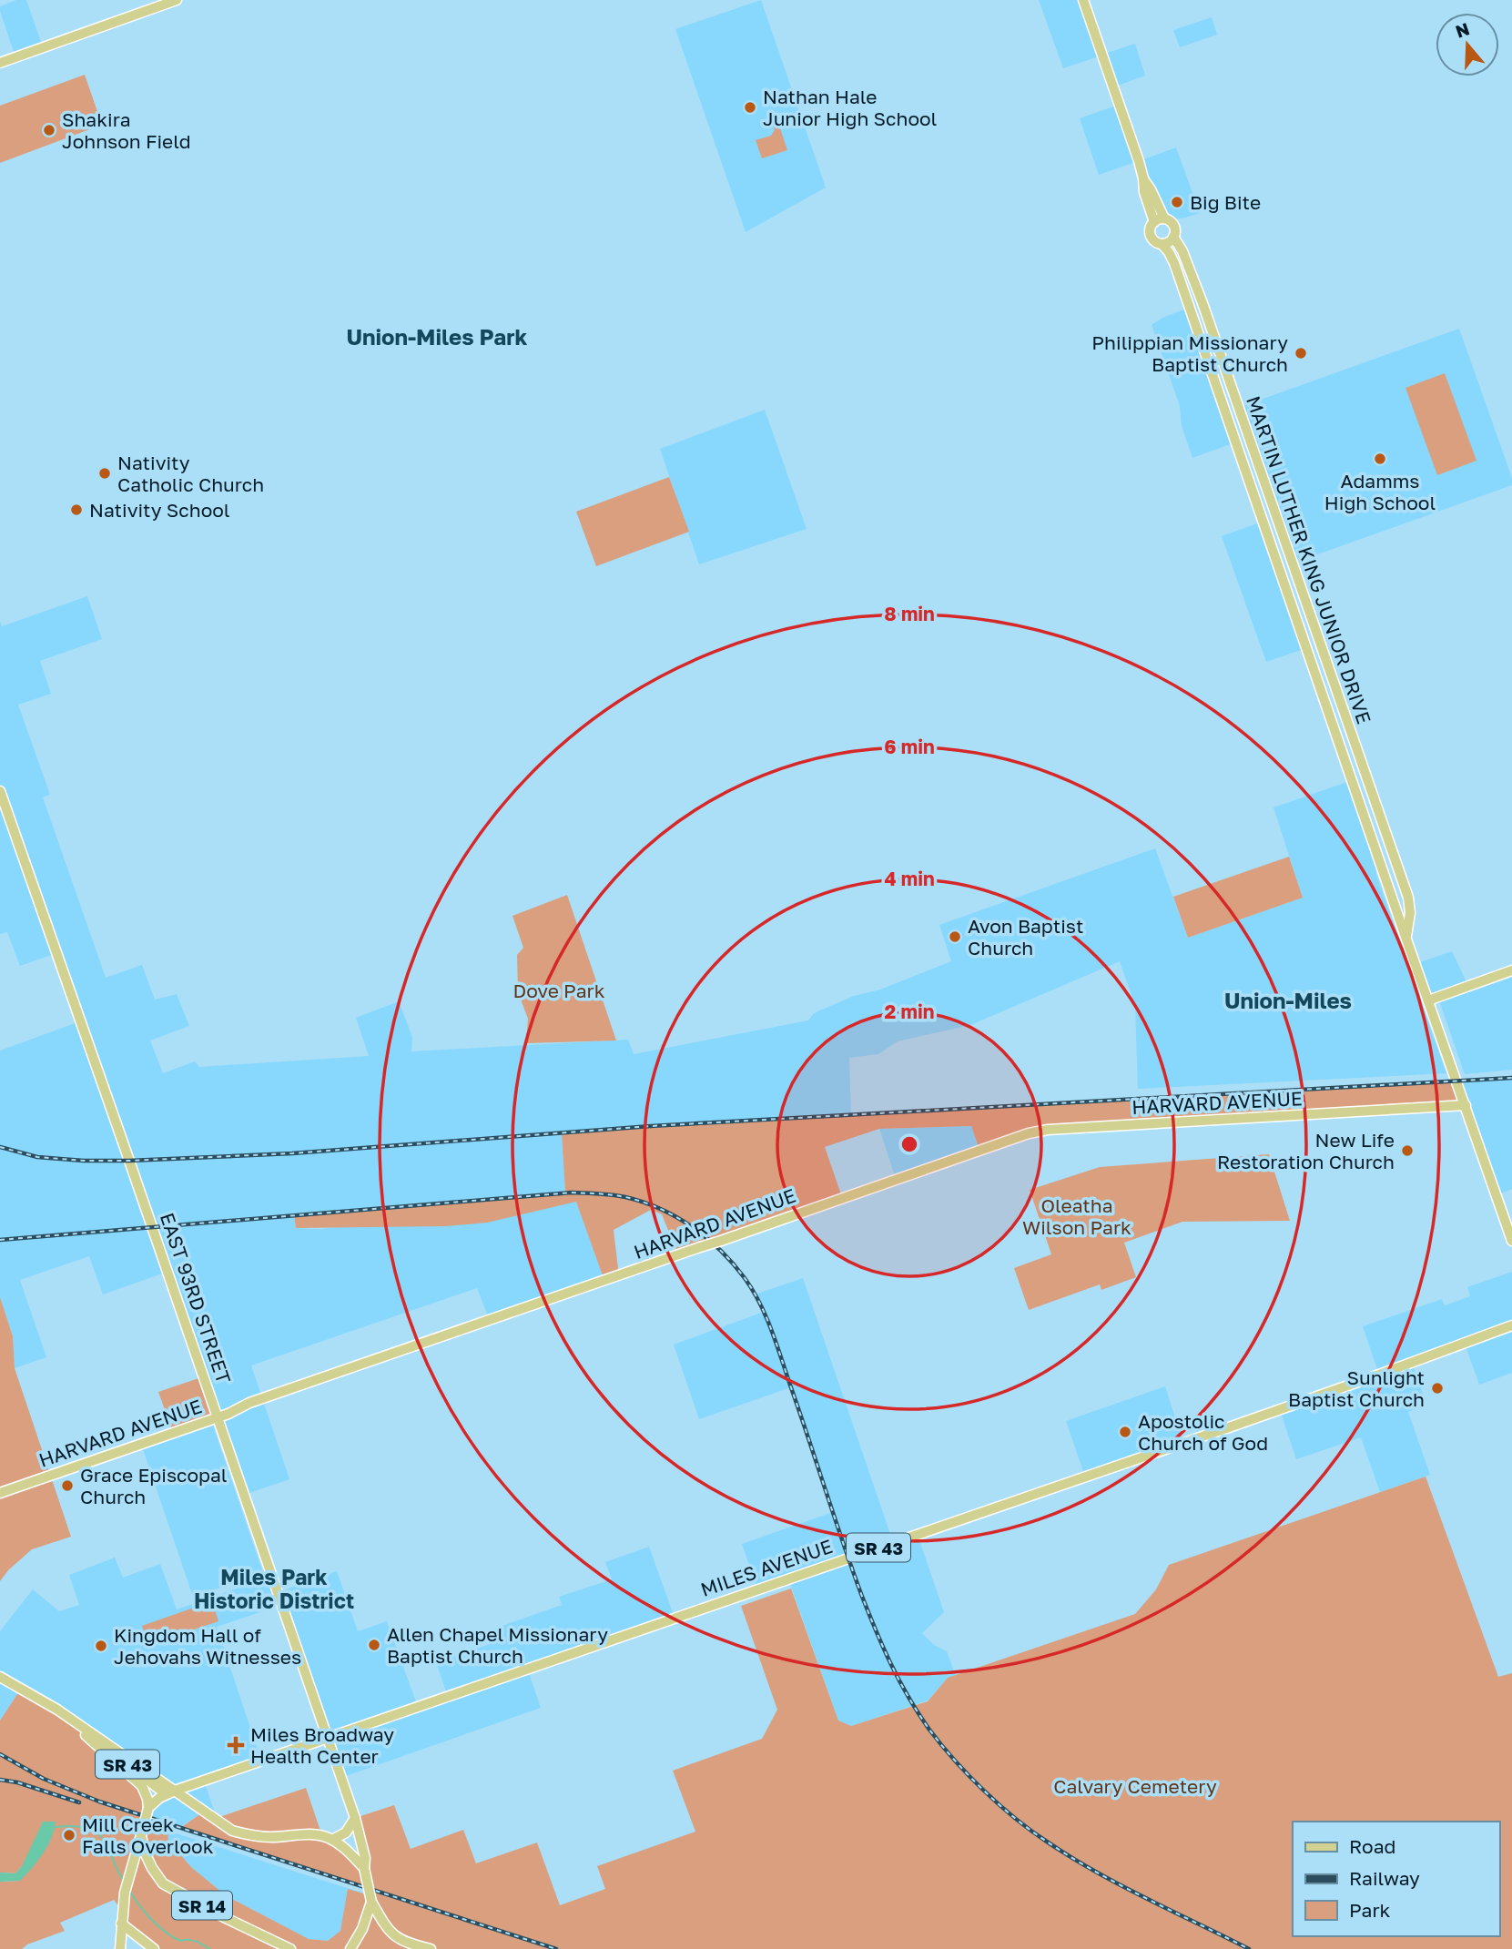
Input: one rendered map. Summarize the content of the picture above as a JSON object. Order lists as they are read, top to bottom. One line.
{"streets":{"main road":["MARTIN LUTHER KING JUNIOR DRIVE","HARVARD AVENUE","EAST 93RD STREET","SR 43","MILES AVENUE","SR 14"]},"crossings":[["MARTIN LUTHER KING JUNIOR DRIVE","HARVARD AVENUE"],["HARVARD AVENUE","EAST 93RD STREET"],["EAST 93RD STREET","MILES AVENUE"],["SR 43","MILES AVENUE"]],"districts":["Union-Miles Park","Union-Miles","Miles Park Historic District"],"parks":["Dove Park","Oleatha Wilson Park","Calvary Cemetery"],"places":{"other":["Nathan Hale Junior High School","Shakira Johnson Field","Big Bite","Philippian Missionary Baptist Church","Adamms High School","Nativity Catholic Church","Nativity School","Avon Baptist Church","New Life Restoration Church","Sunlight Baptist Church","Apostolic Church of God","Grace Episcopal Church","Allen Chapel Missionary Baptist Church","Kingdom Hall of Jehovahs Witnesses","Mill Creek Falls Overlook"],"health":["Miles Broadway Health Center"]},"legend":["Road","Railway","Park"],"north":"top","rings":["8 min","6 min","4 min","2 min"]}
